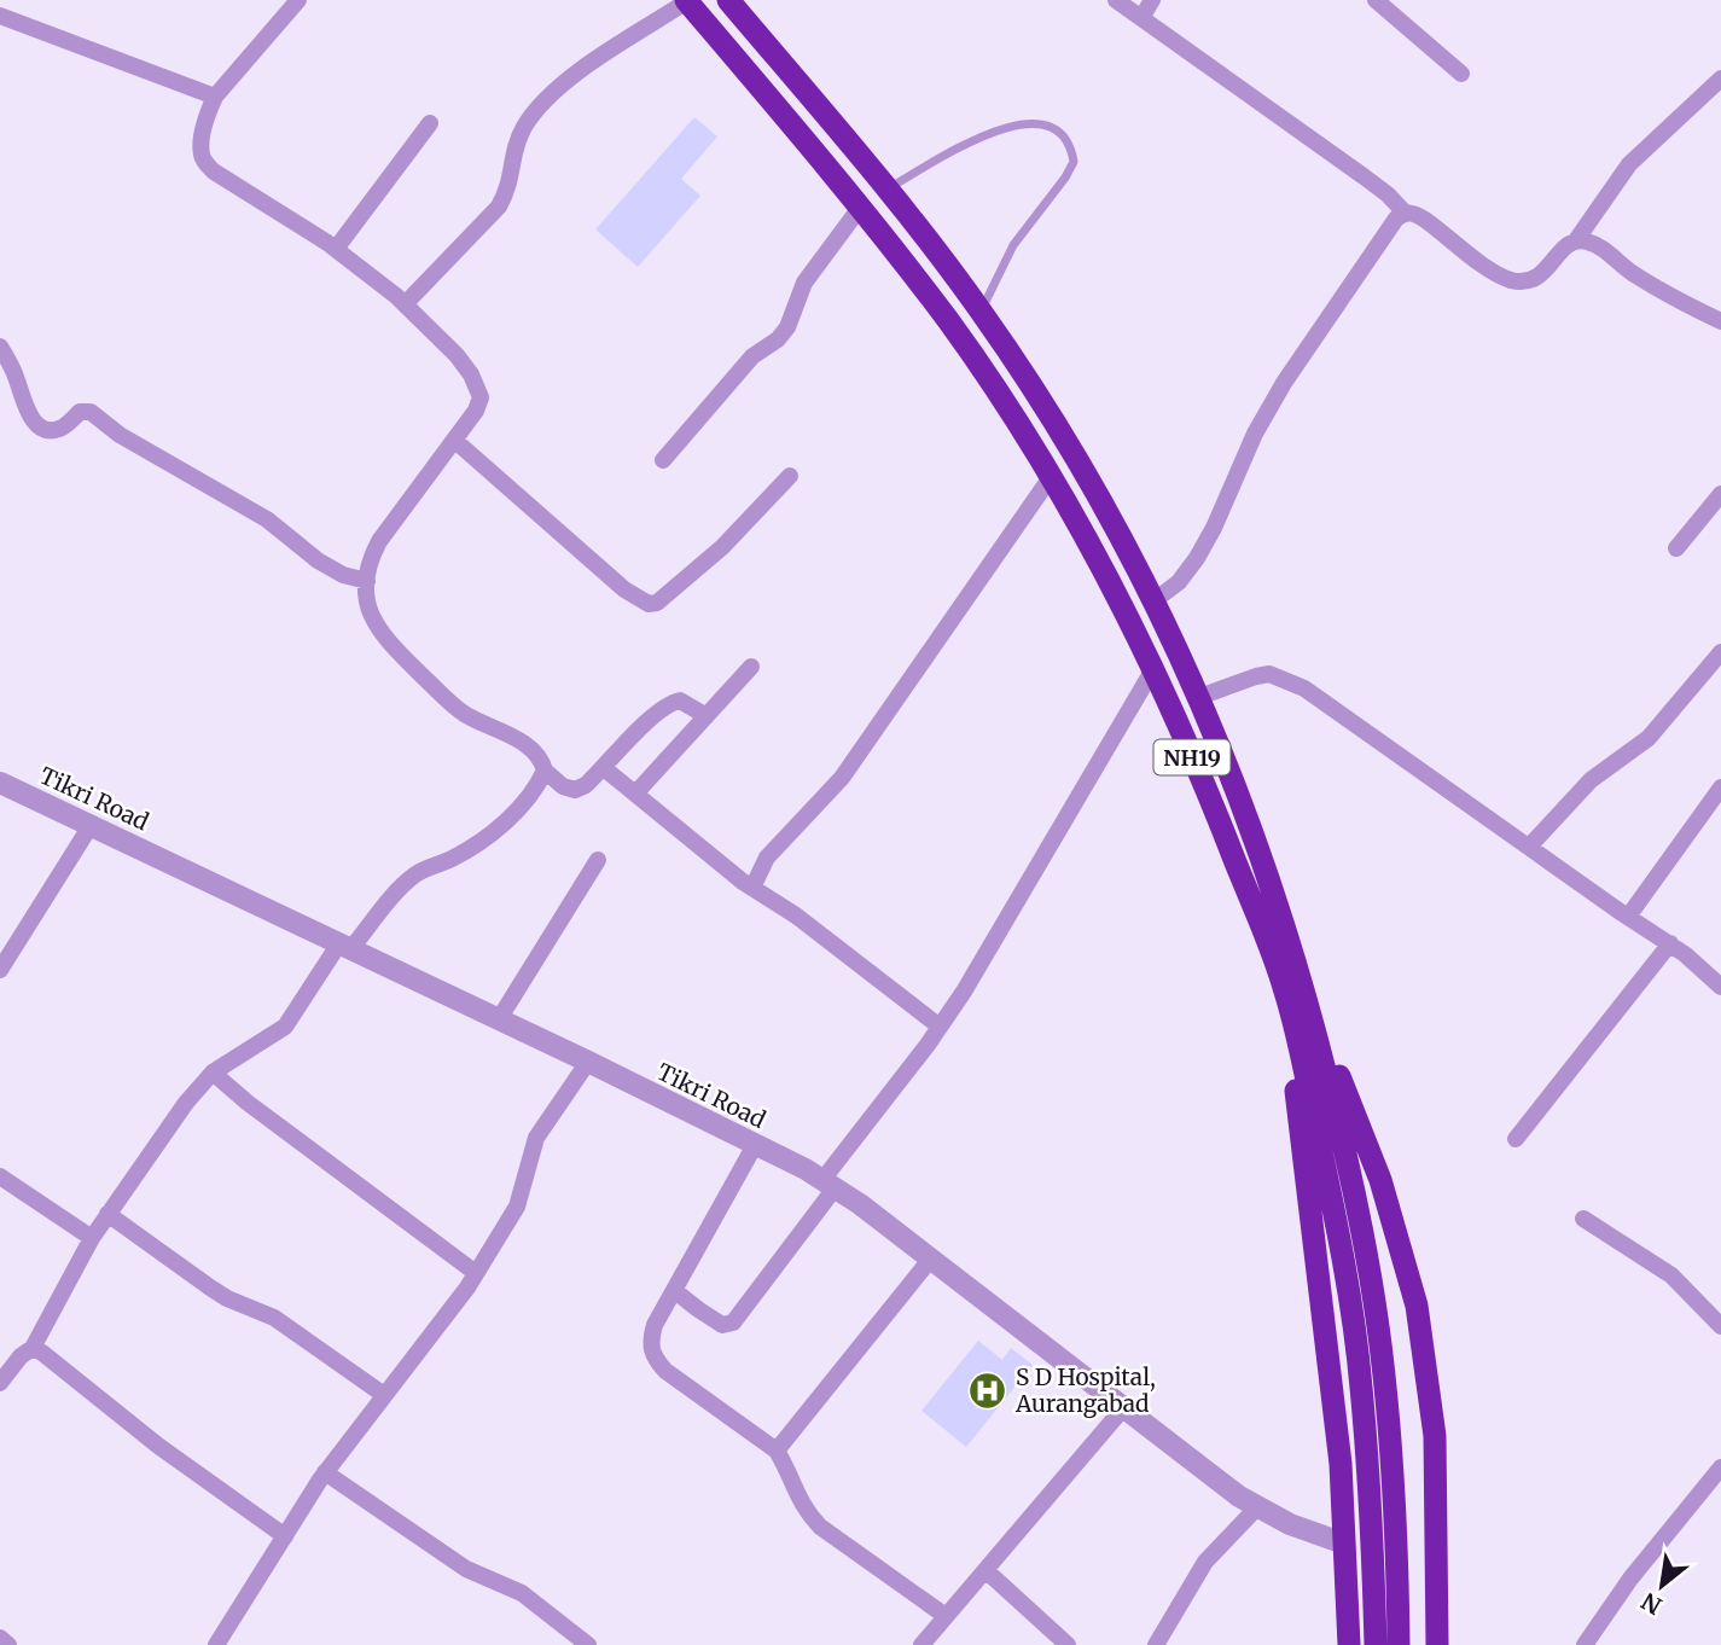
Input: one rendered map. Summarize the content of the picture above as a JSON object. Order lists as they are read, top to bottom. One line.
{"streets":{"highway":["NH19"],"street":["Tikri Road"]},"places":{"hospital":["S D Hospital, Aurangabad"]},"north":"bottom left"}
